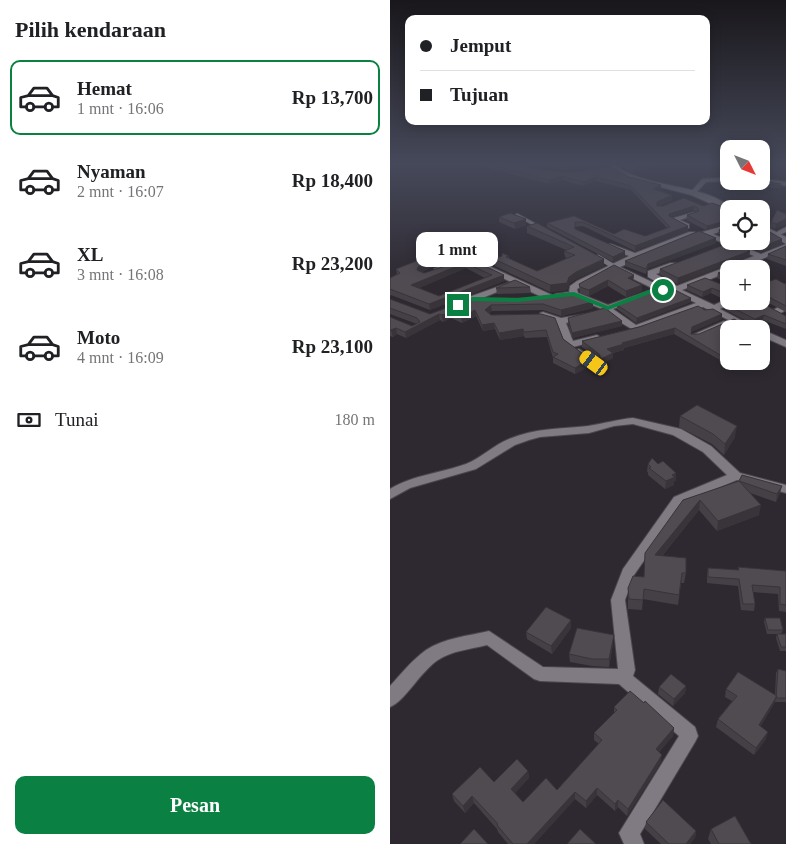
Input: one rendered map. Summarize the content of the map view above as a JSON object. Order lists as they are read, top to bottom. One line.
{"north":"bottom right","page":{"heading":"Pilih kendaraan","banner":["Jemput","Tujuan"],"list":[{"name":"Hemat","note":"1 mnt · 16:06","value":"Rp 13,700"},{"name":"Nyaman","note":"2 mnt · 16:07","value":"Rp 18,400"},{"name":"XL","note":"3 mnt · 16:08","value":"Rp 23,200"},{"name":"Moto","note":"4 mnt · 16:09","value":"Rp 23,100"}],"map_buttons":["+","−"],"bubble":"1 mnt","pay":["Tunai","180 m"],"buttons":"Pesan"}}
